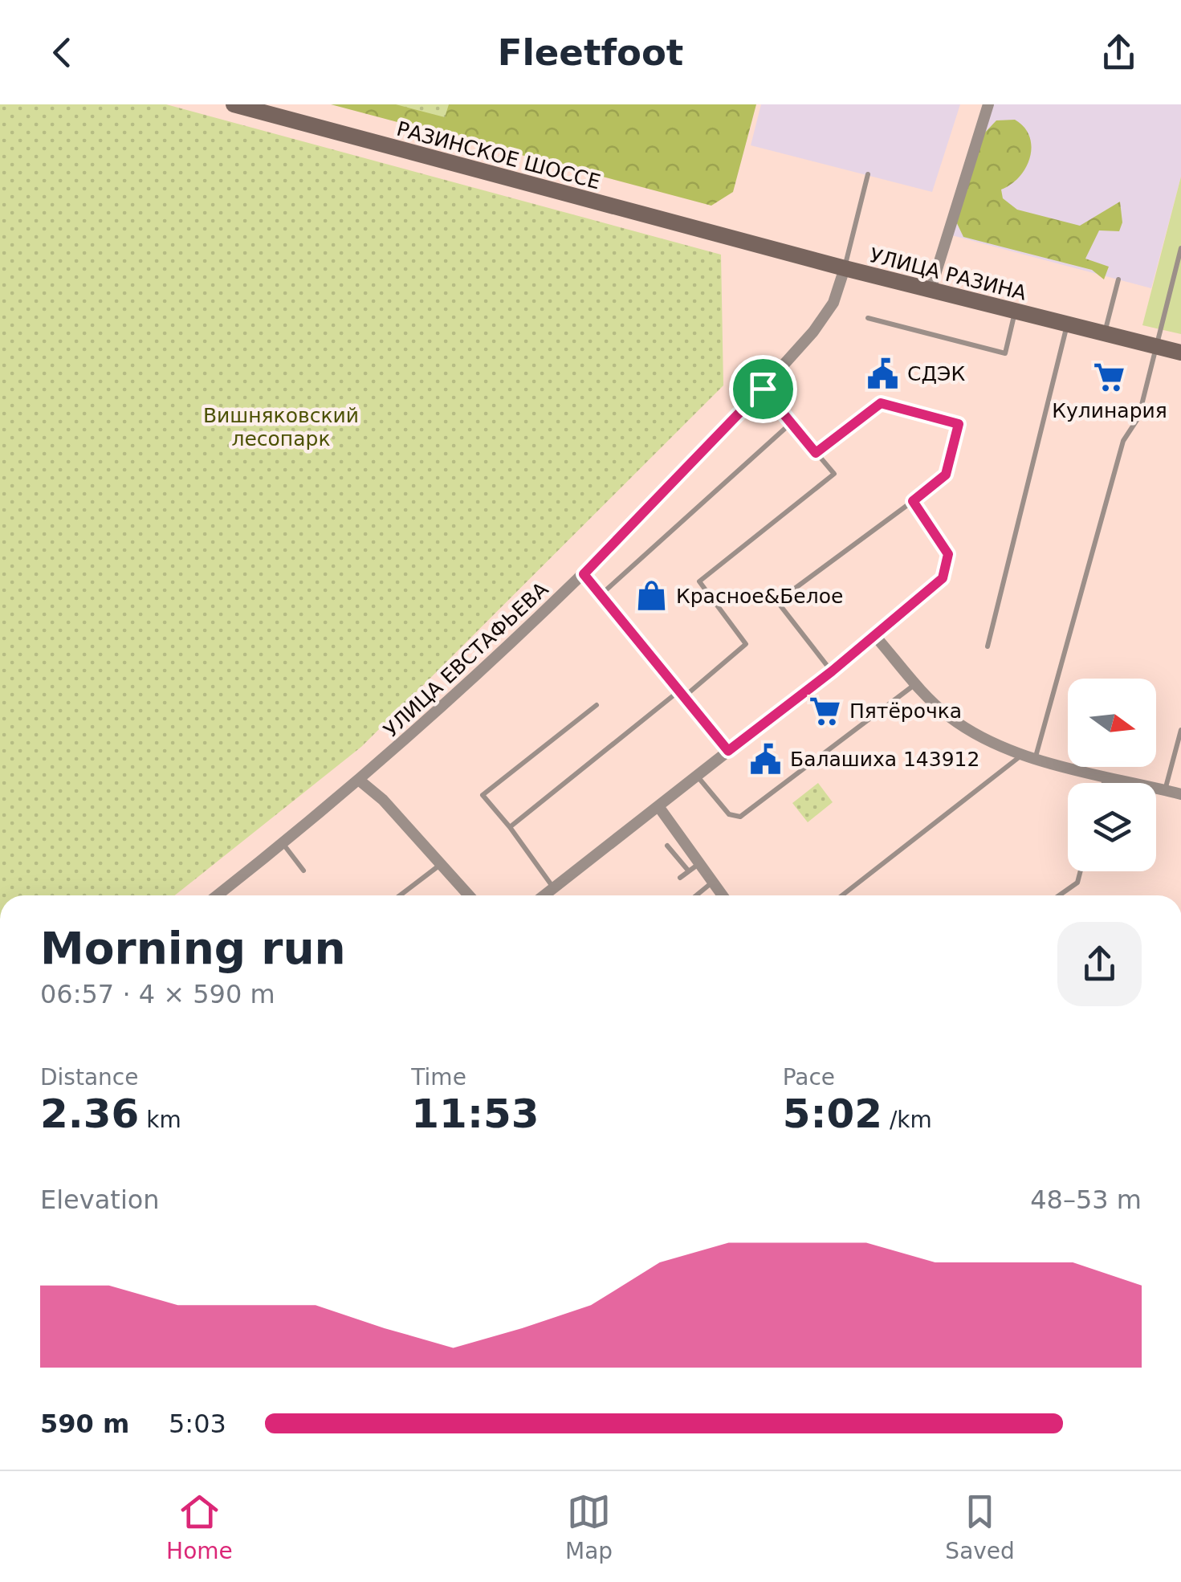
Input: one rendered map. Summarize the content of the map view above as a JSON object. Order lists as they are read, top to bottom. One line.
{"streets":{"main road":["РАЗИНСКОЕ ШОССЕ","УЛИЦА РАЗИНА"],"street":["УЛИЦА ЕВСТАФЬЕВА"]},"crossings":[["РАЗИНСКОЕ ШОССЕ","УЛИЦА РАЗИНА"],["УЛИЦА РАЗИНА","УЛИЦА ЕВСТАФЬЕВА"]],"parks":["Вишняковский лесопарк"],"places":{"public building":["СДЭК","Балашиха 143912"],"supermarket":["Кулинария","Пятёрочка"],"shop":["Красное&Белое"]},"north":"right","page":{"header":"Fleetfoot","heading":["Morning run","06:57 · 4 × 590 m"],"stats":[["Distance","2.36 km"],["Time","11:53"],["Pace","5:02 /km"]],"chart":["Elevation","48–53 m"],"list":[{"name":"590 m","note":"5:03"}],"tabs":["Home","Map","Saved"]}}
